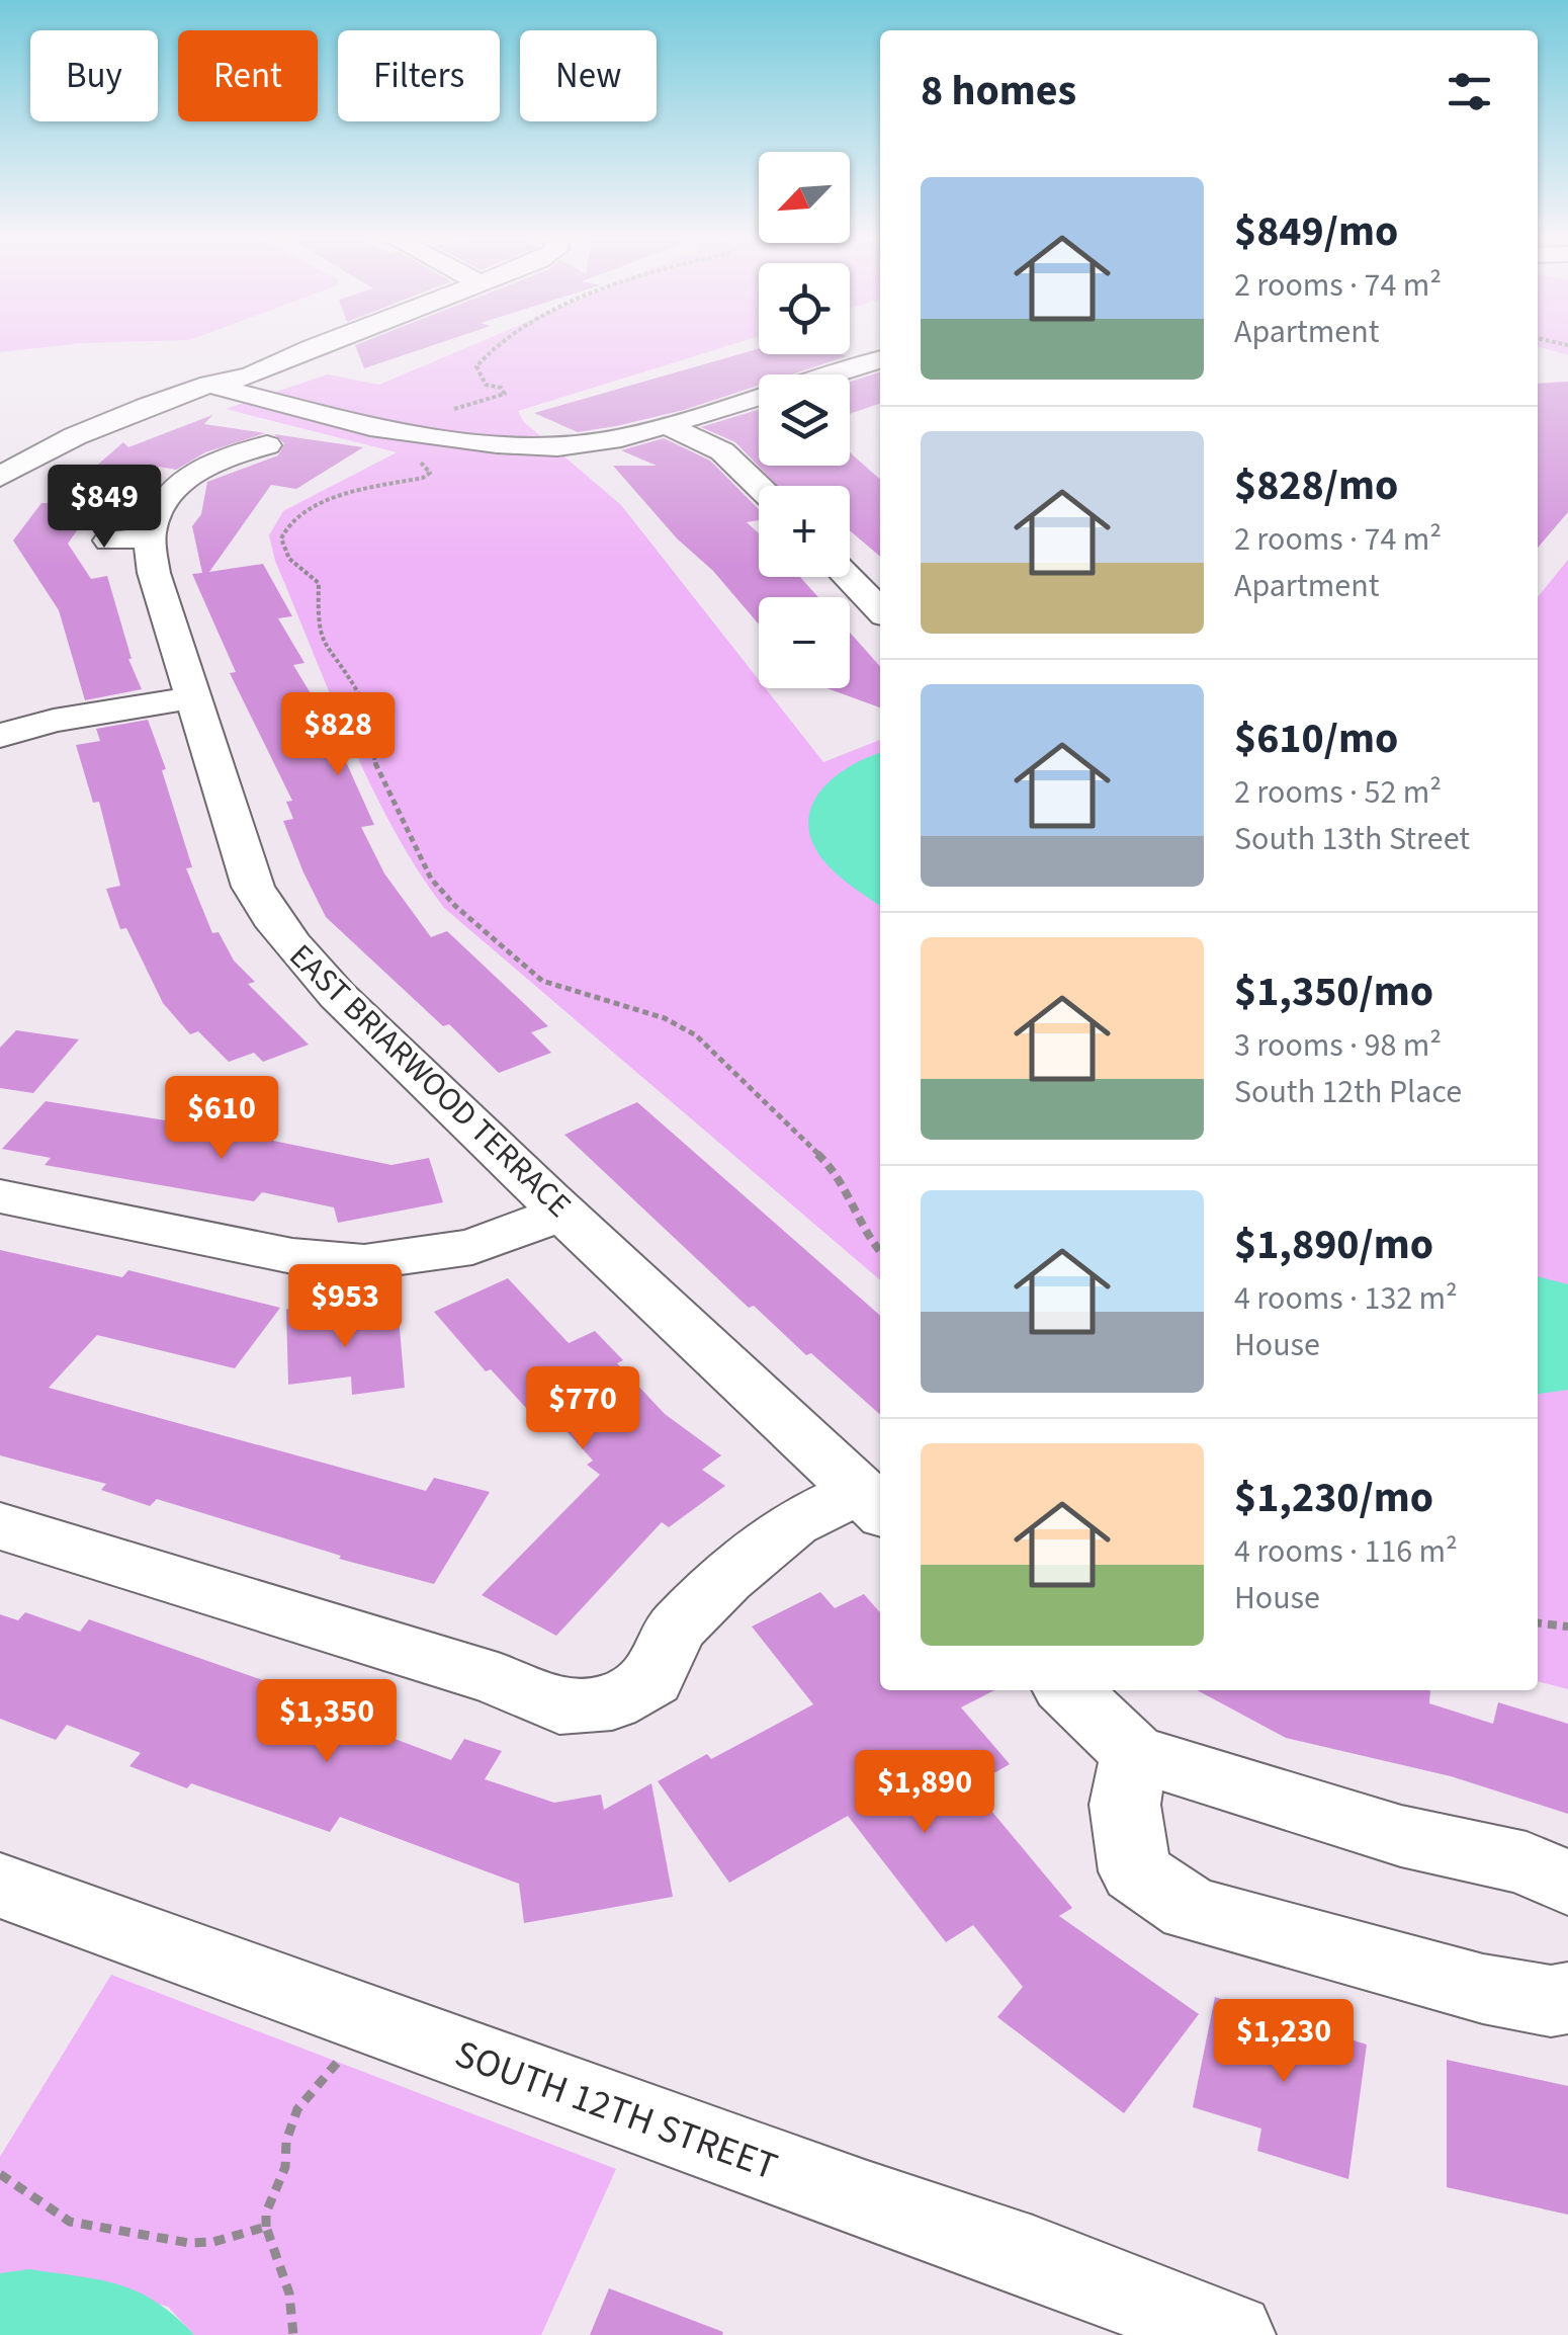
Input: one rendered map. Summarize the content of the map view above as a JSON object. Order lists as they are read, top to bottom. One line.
{"streets":{"street":["EAST BRIARWOOD TERRACE","SOUTH 12TH STREET"]},"north":"bottom left","page":{"chip":["Buy","Rent","Filters","New"],"heading":"8 homes","map_buttons":["+","−"],"list":[{"name":"$849/mo","note":"2 rooms · 74 m² · Apartment"},{"name":"$828/mo","note":"2 rooms · 74 m² · Apartment"},{"name":"$610/mo","note":"2 rooms · 52 m² · South 13th Street"},{"name":"$1,350/mo","note":"3 rooms · 98 m² · South 12th Place"},{"name":"$1,890/mo","note":"4 rooms · 132 m² · House"},{"name":"$1,230/mo","note":"4 rooms · 116 m² · House"}],"price":["$849","$828","$610","$953","$770","$1,350","$1,890","$1,230"]}}
